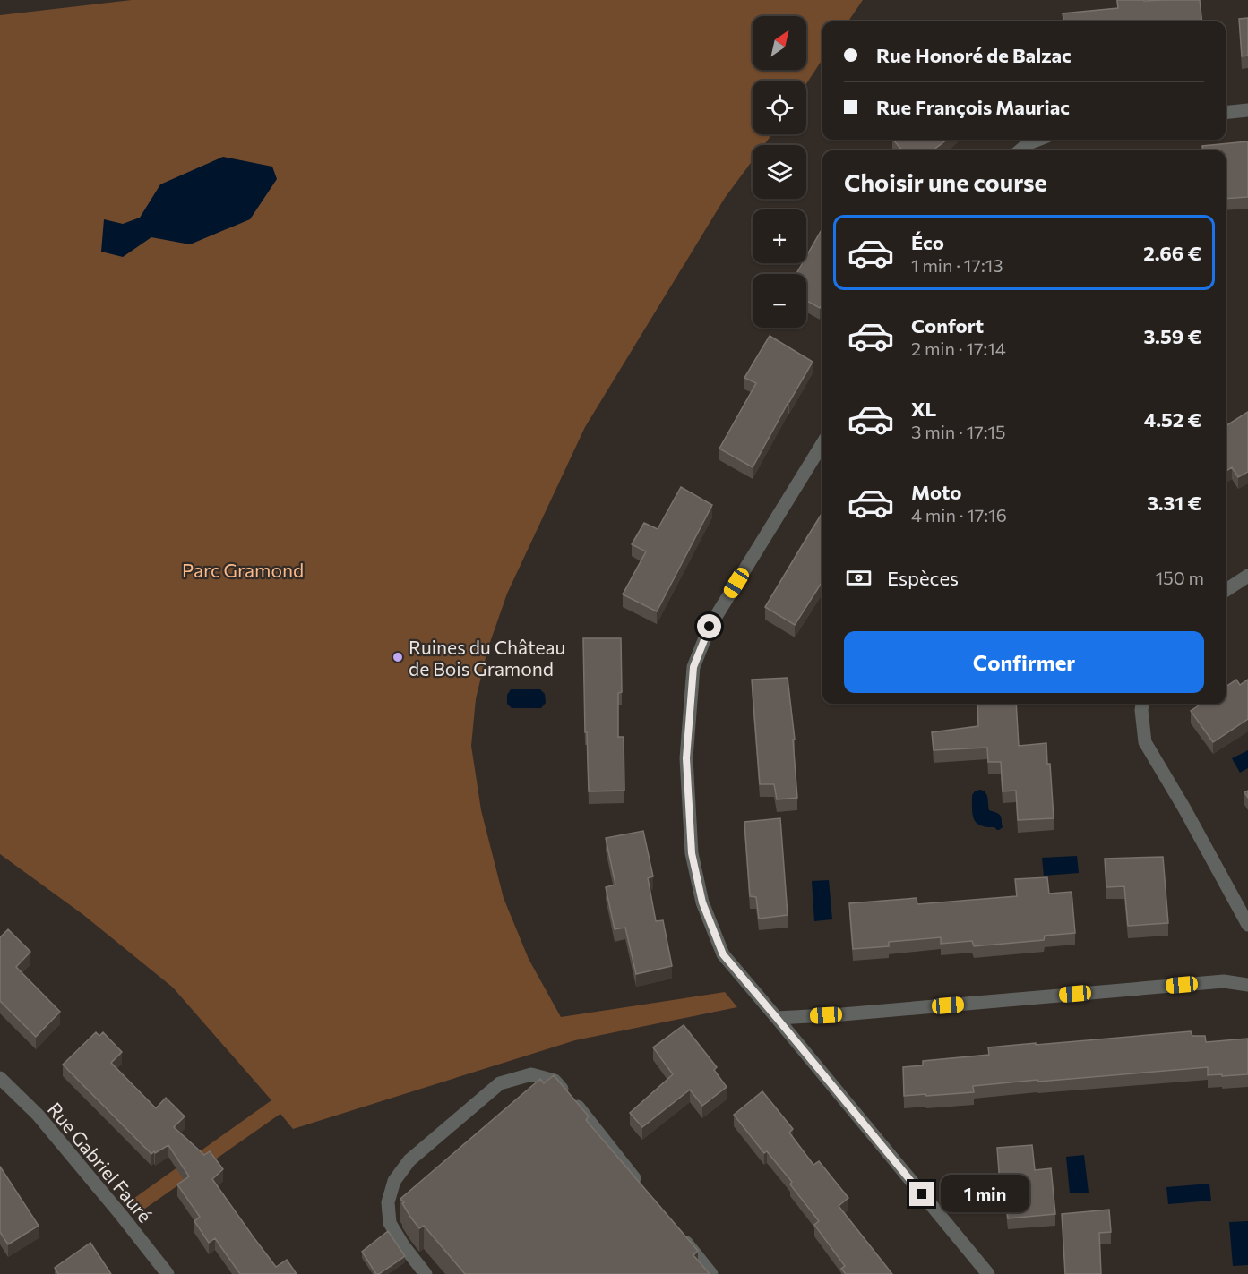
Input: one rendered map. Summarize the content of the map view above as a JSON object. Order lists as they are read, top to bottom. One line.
{"streets":{"street":["Rue Gabriel Fauré"]},"parks":["Parc Gramond"],"places":["Ruines du Château de Bois Gramond"],"north":"top right","page":{"map_buttons":["+","−"],"banner":["Rue Honoré de Balzac","Rue François Mauriac"],"heading":"Choisir une course","list":[{"name":"Éco","note":"1 min · 17:13","value":"2.66 €"},{"name":"Confort","note":"2 min · 17:14","value":"3.59 €"},{"name":"XL","note":"3 min · 17:15","value":"4.52 €"},{"name":"Moto","note":"4 min · 17:16","value":"3.31 €"}],"pay":["Espèces","150 m"],"buttons":"Confirmer","bubble":"1 min"}}
